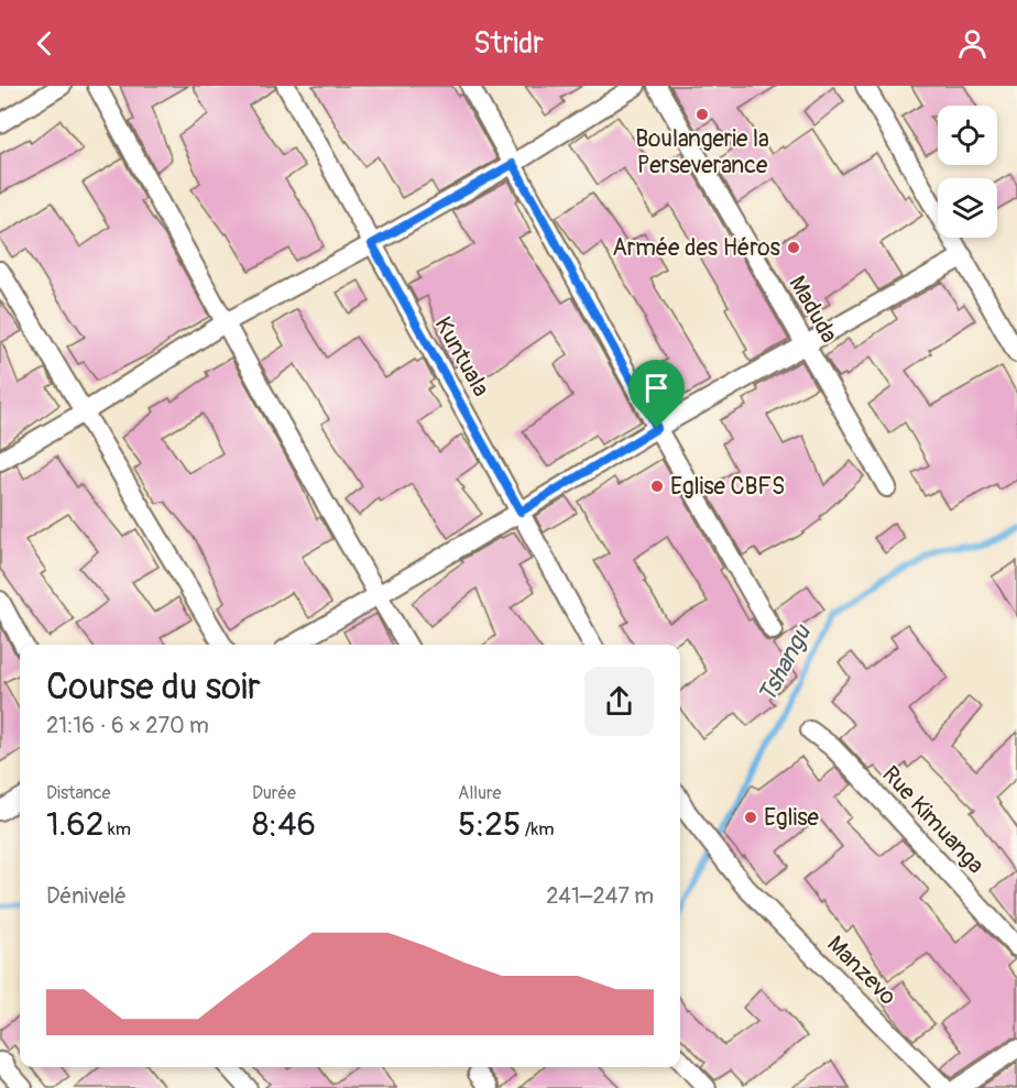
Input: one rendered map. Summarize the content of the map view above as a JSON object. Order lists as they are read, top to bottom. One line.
{"streets":{"street":["Maduda","Kuntuala","Rue Kimuanga","Manzevo"]},"water":["Tshangu"],"places":["Boulangerie la Perseverance","Armée des Héros","Eglise CBFS","Eglise"],"page":{"header":"Stridr","heading":["Course du soir","21:16 · 6 × 270 m"],"stats":[["Distance","1.62 km"],["Durée","8:46"],["Allure","5:25 /km"]],"chart":["Dénivelé","241–247 m"]}}
